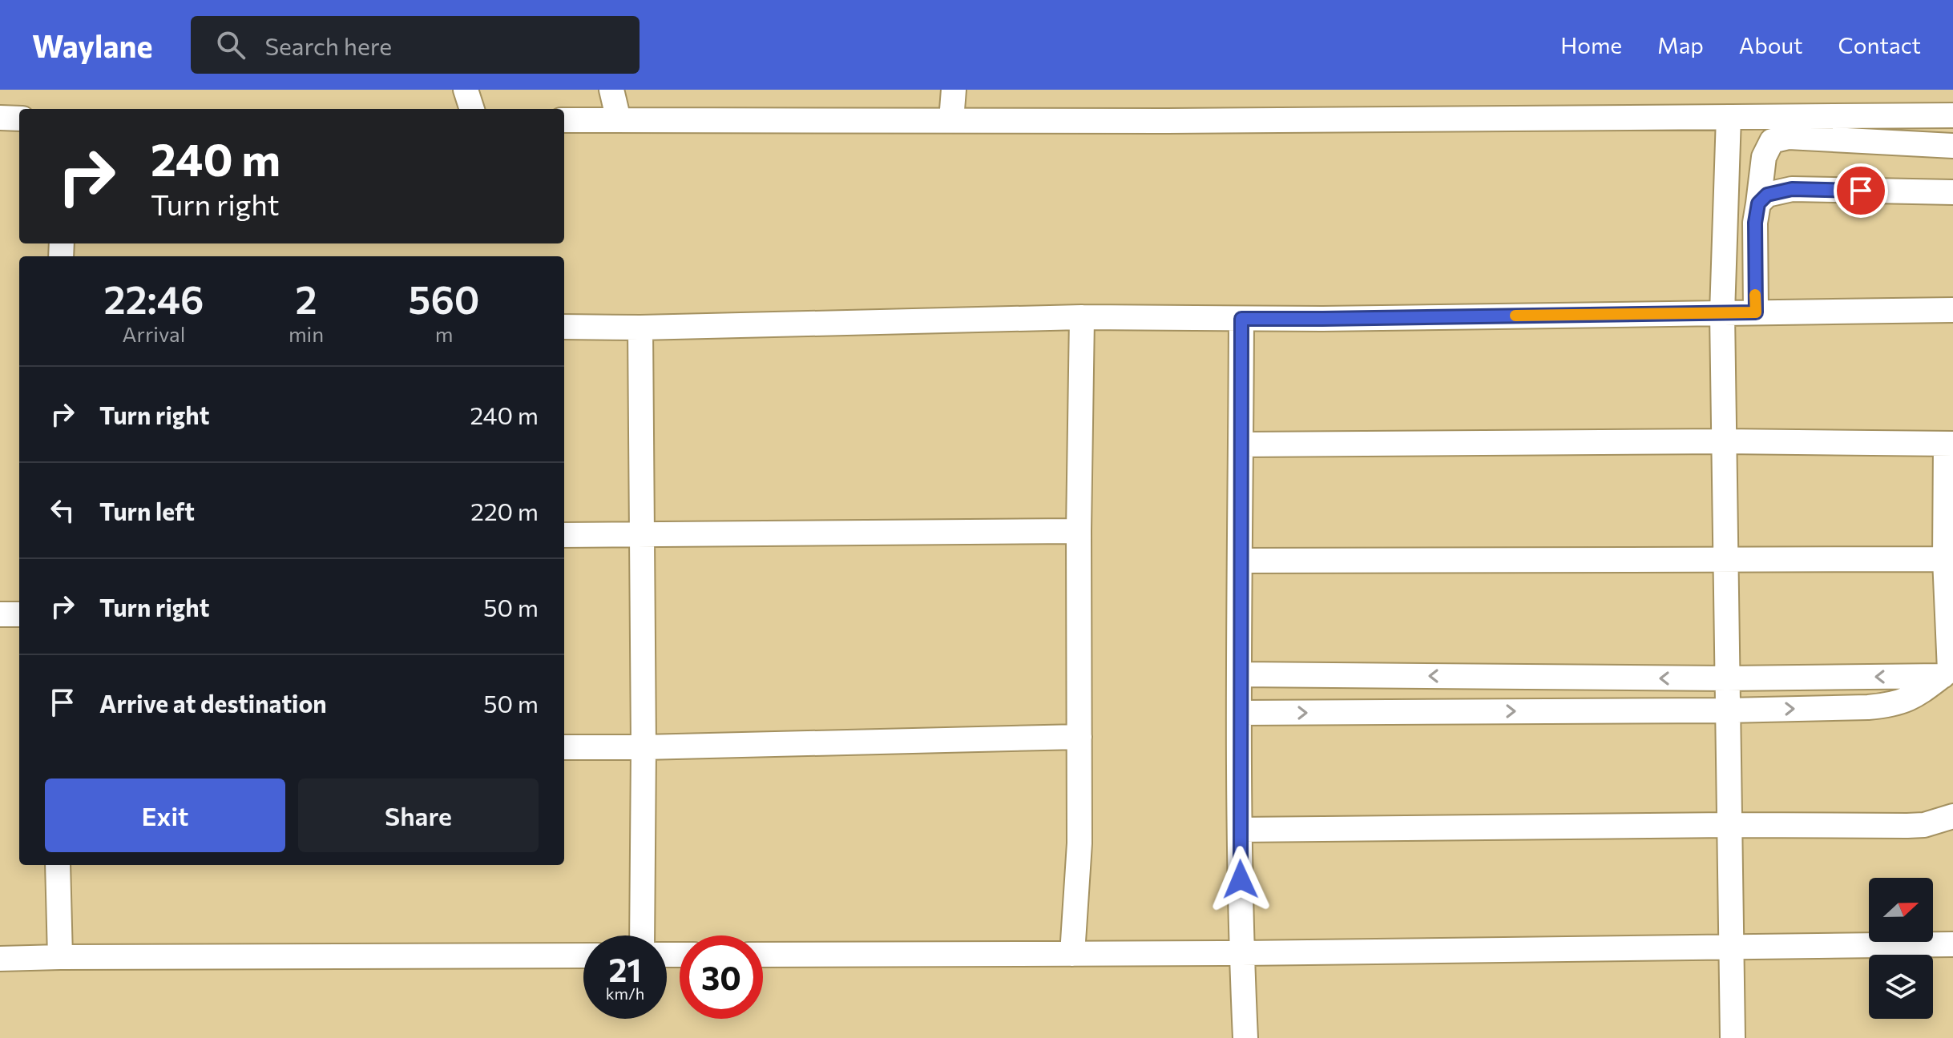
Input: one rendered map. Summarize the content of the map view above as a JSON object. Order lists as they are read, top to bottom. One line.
{"north":"right","page":{"header":"Waylane","search":"Search here","nav":["Home","Map","About","Contact"],"turn":["240 m","Turn right"],"eta":["22:46","Arrival","2","min","560","m"],"list":[{"name":"Turn right","value":"240 m"},{"name":"Turn left","value":"220 m"},{"name":"Turn right","value":"50 m"},{"name":"Arrive at destination","value":"50 m"}],"buttons":["Exit","Share"],"speed":"21 km/h","limit":"30"}}
